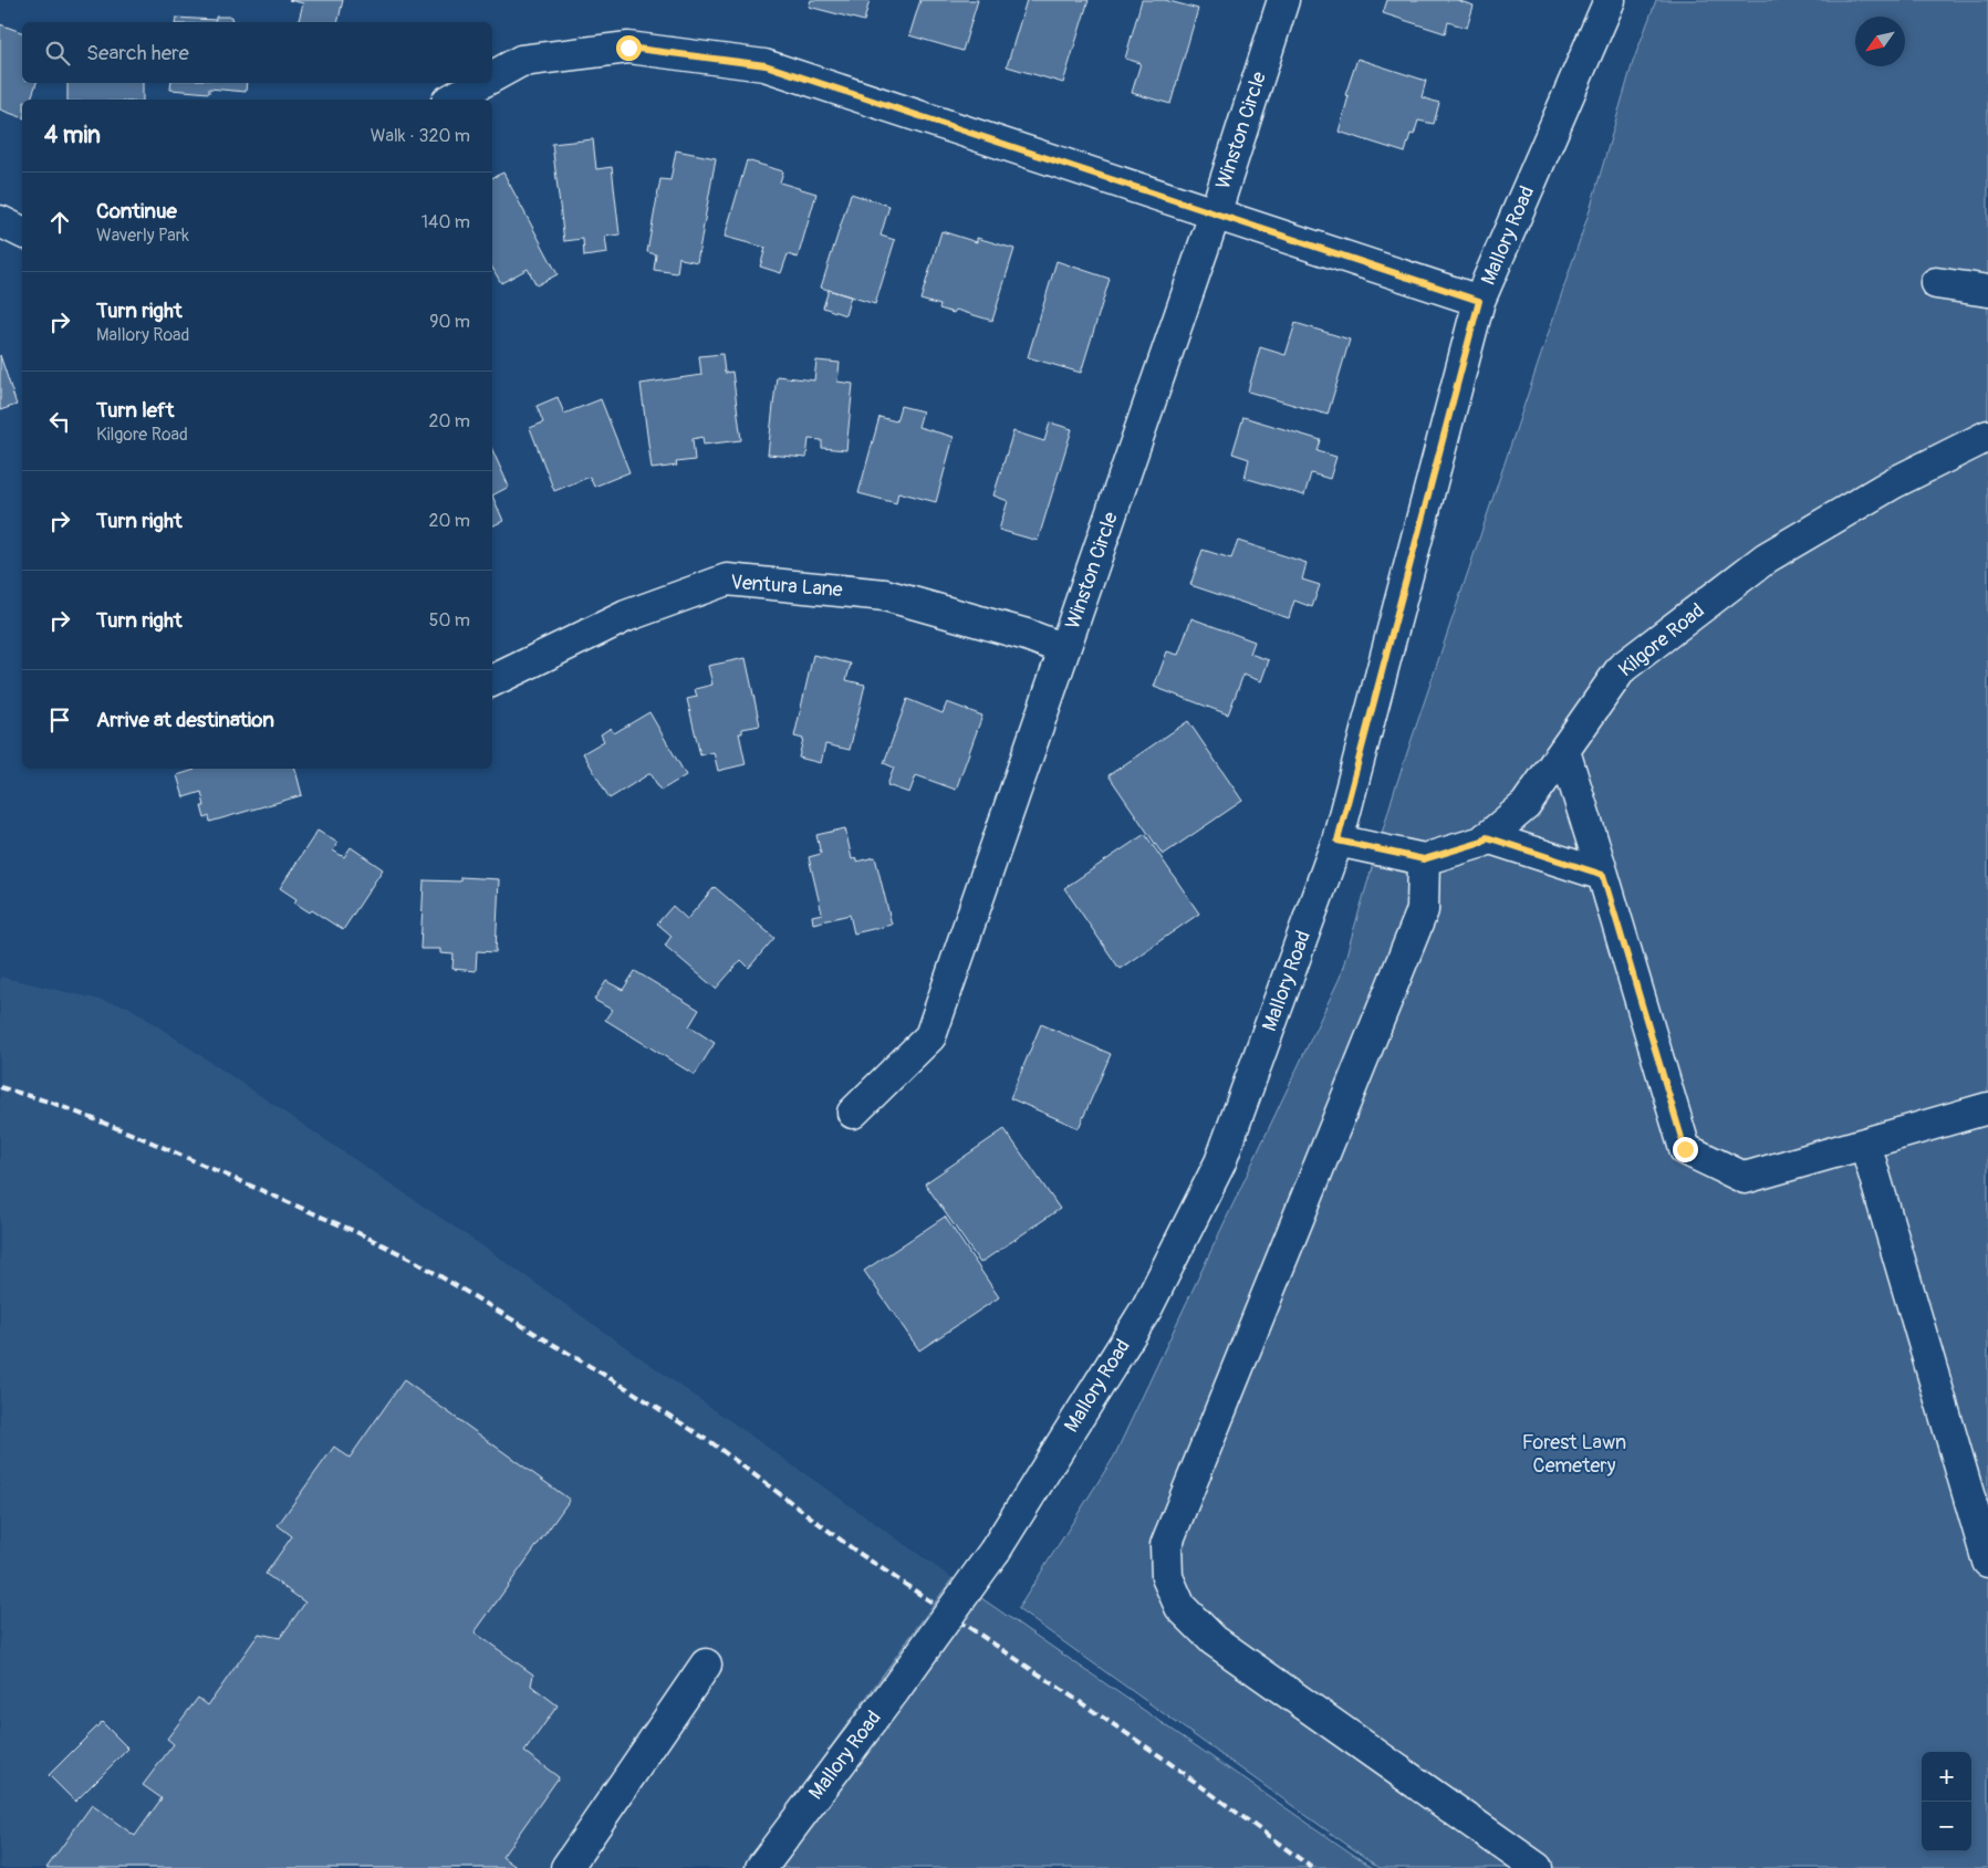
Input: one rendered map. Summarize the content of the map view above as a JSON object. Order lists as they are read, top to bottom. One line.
{"streets":{"street":["Winston Circle","Mallory Road","Ventura Lane","Kilgore Road"]},"crossings":[["Winston Circle","Ventura Lane"],["Mallory Road","Kilgore Road"]],"parks":["Forest Lawn Cemetery"],"north":"bottom left","page":{"search":"Search here","heading":["4 min","Walk · 320 m"],"list":[["Continue","Waverly Park","140 m"],["Turn right","Mallory Road","90 m"],["Turn left","Kilgore Road","20 m"],["Turn right","20 m"],["Turn right","50 m"],"Arrive at destination"],"map_buttons":["+","−"]}}
